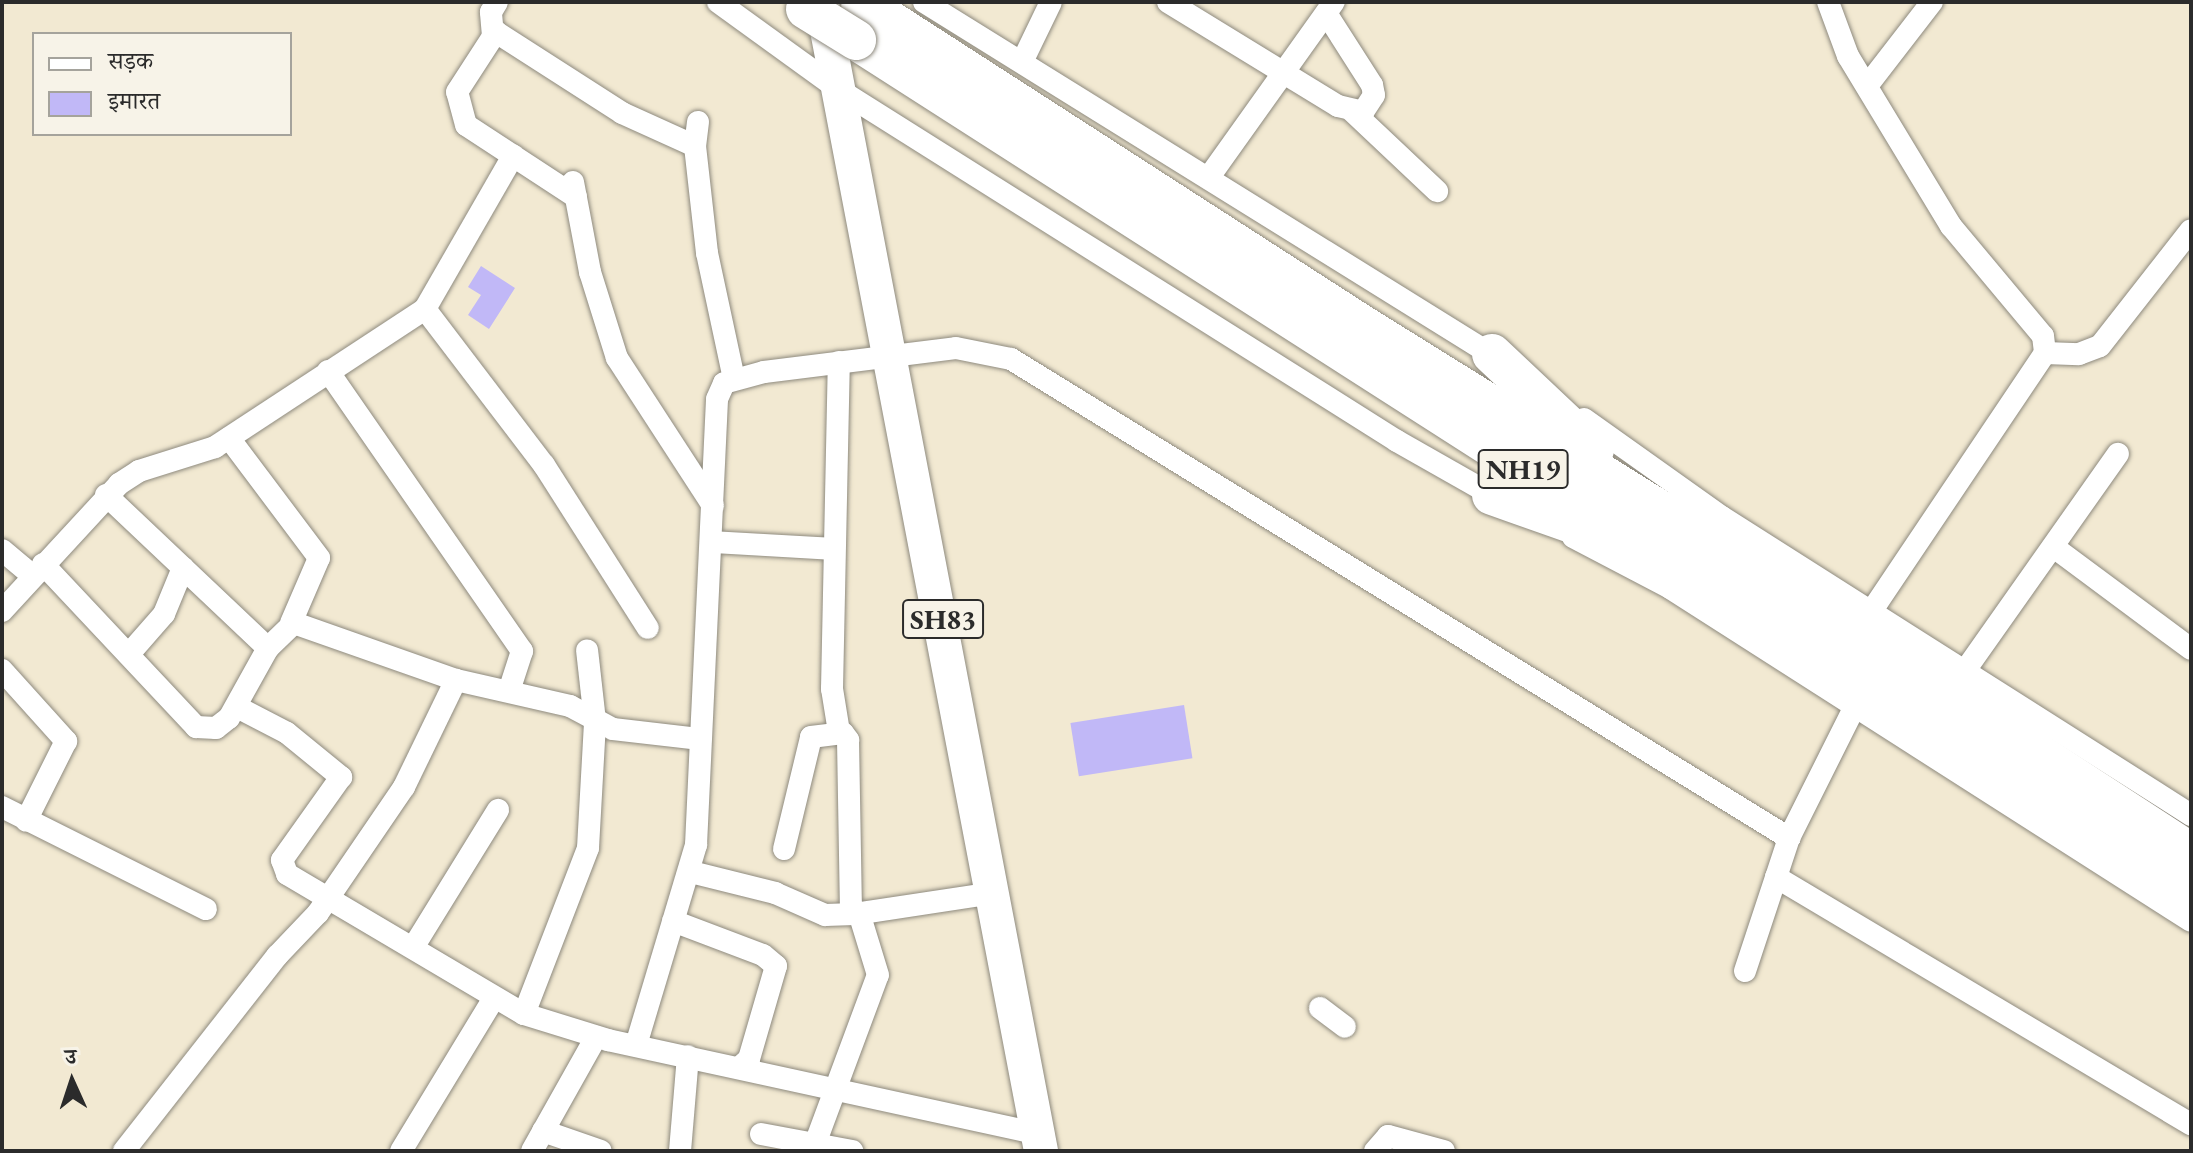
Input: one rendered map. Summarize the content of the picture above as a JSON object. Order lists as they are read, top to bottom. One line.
{"streets":{"highway":["NH19"],"main road":["SH83"]},"crossings":[["NH19","SH83"]],"legend":["सड़क","इमारत"],"north":"top"}
